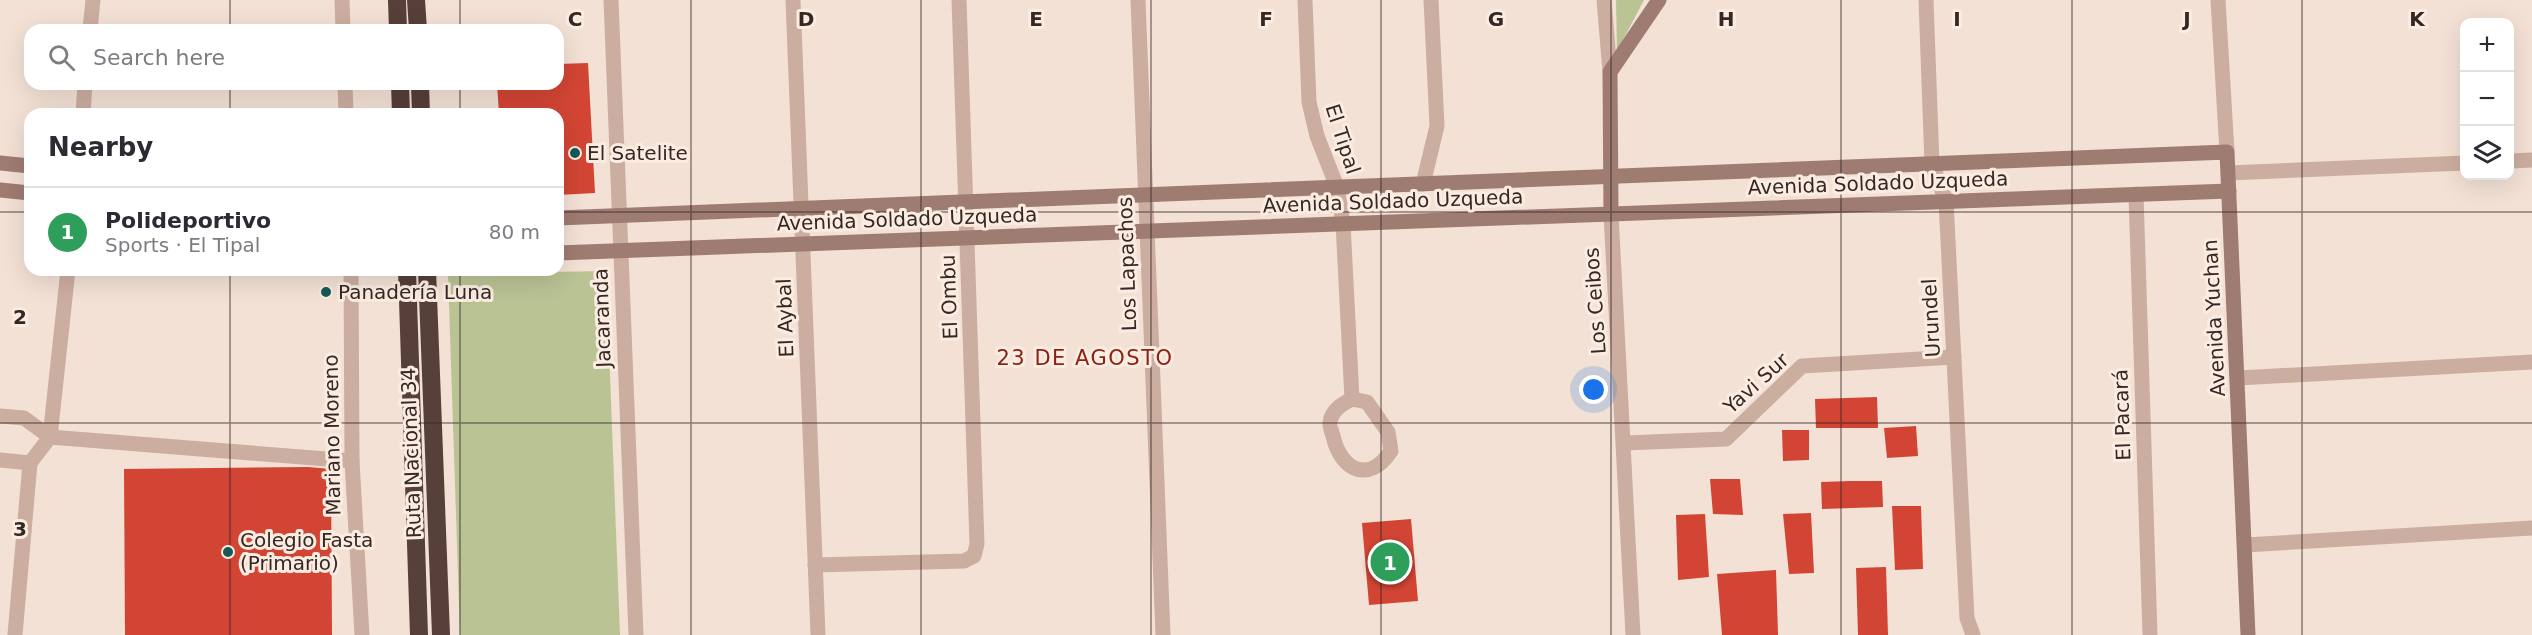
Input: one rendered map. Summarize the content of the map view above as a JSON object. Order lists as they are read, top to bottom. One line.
{"streets":{"highway":["Ruta Nacional 34"],"street":["El Tipal","Avenida Soldado Uzqueda","Los Lapachos","El Ombu","Los Ceibos","Jacaranda","El Aybal","Urundel","Avenida Yuchan","Yavi Sur","El Pacará","Mariano Moreno"]},"crossings":[["El Tipal","Avenida Soldado Uzqueda"],["Avenida Soldado Uzqueda","Los Lapachos"],["Avenida Soldado Uzqueda","El Ombu"],["Avenida Soldado Uzqueda","Los Ceibos"],["Avenida Soldado Uzqueda","Jacaranda"],["Avenida Soldado Uzqueda","El Aybal"],["Avenida Soldado Uzqueda","Urundel"],["Avenida Soldado Uzqueda","Avenida Yuchan"],["Avenida Soldado Uzqueda","El Pacará"],["El Ombu","El Aybal"],["Los Ceibos","Yavi Sur"],["Urundel","Yavi Sur"]],"districts":["23 DE AGOSTO"],"places":["El Satelite","Panadería Luna","Colegio Fasta (Primario)"],"page":{"map_buttons":["+","−"],"search":"Search here","heading":"Nearby","list":[{"mark":"1","name":"Polideportivo","note":"Sports · El Tipal","value":"80 m"}],"pins":"1"},"grid":{"columns":["C","D","E","F","G","H","I","J","K"],"rows":["2","3"]}}
